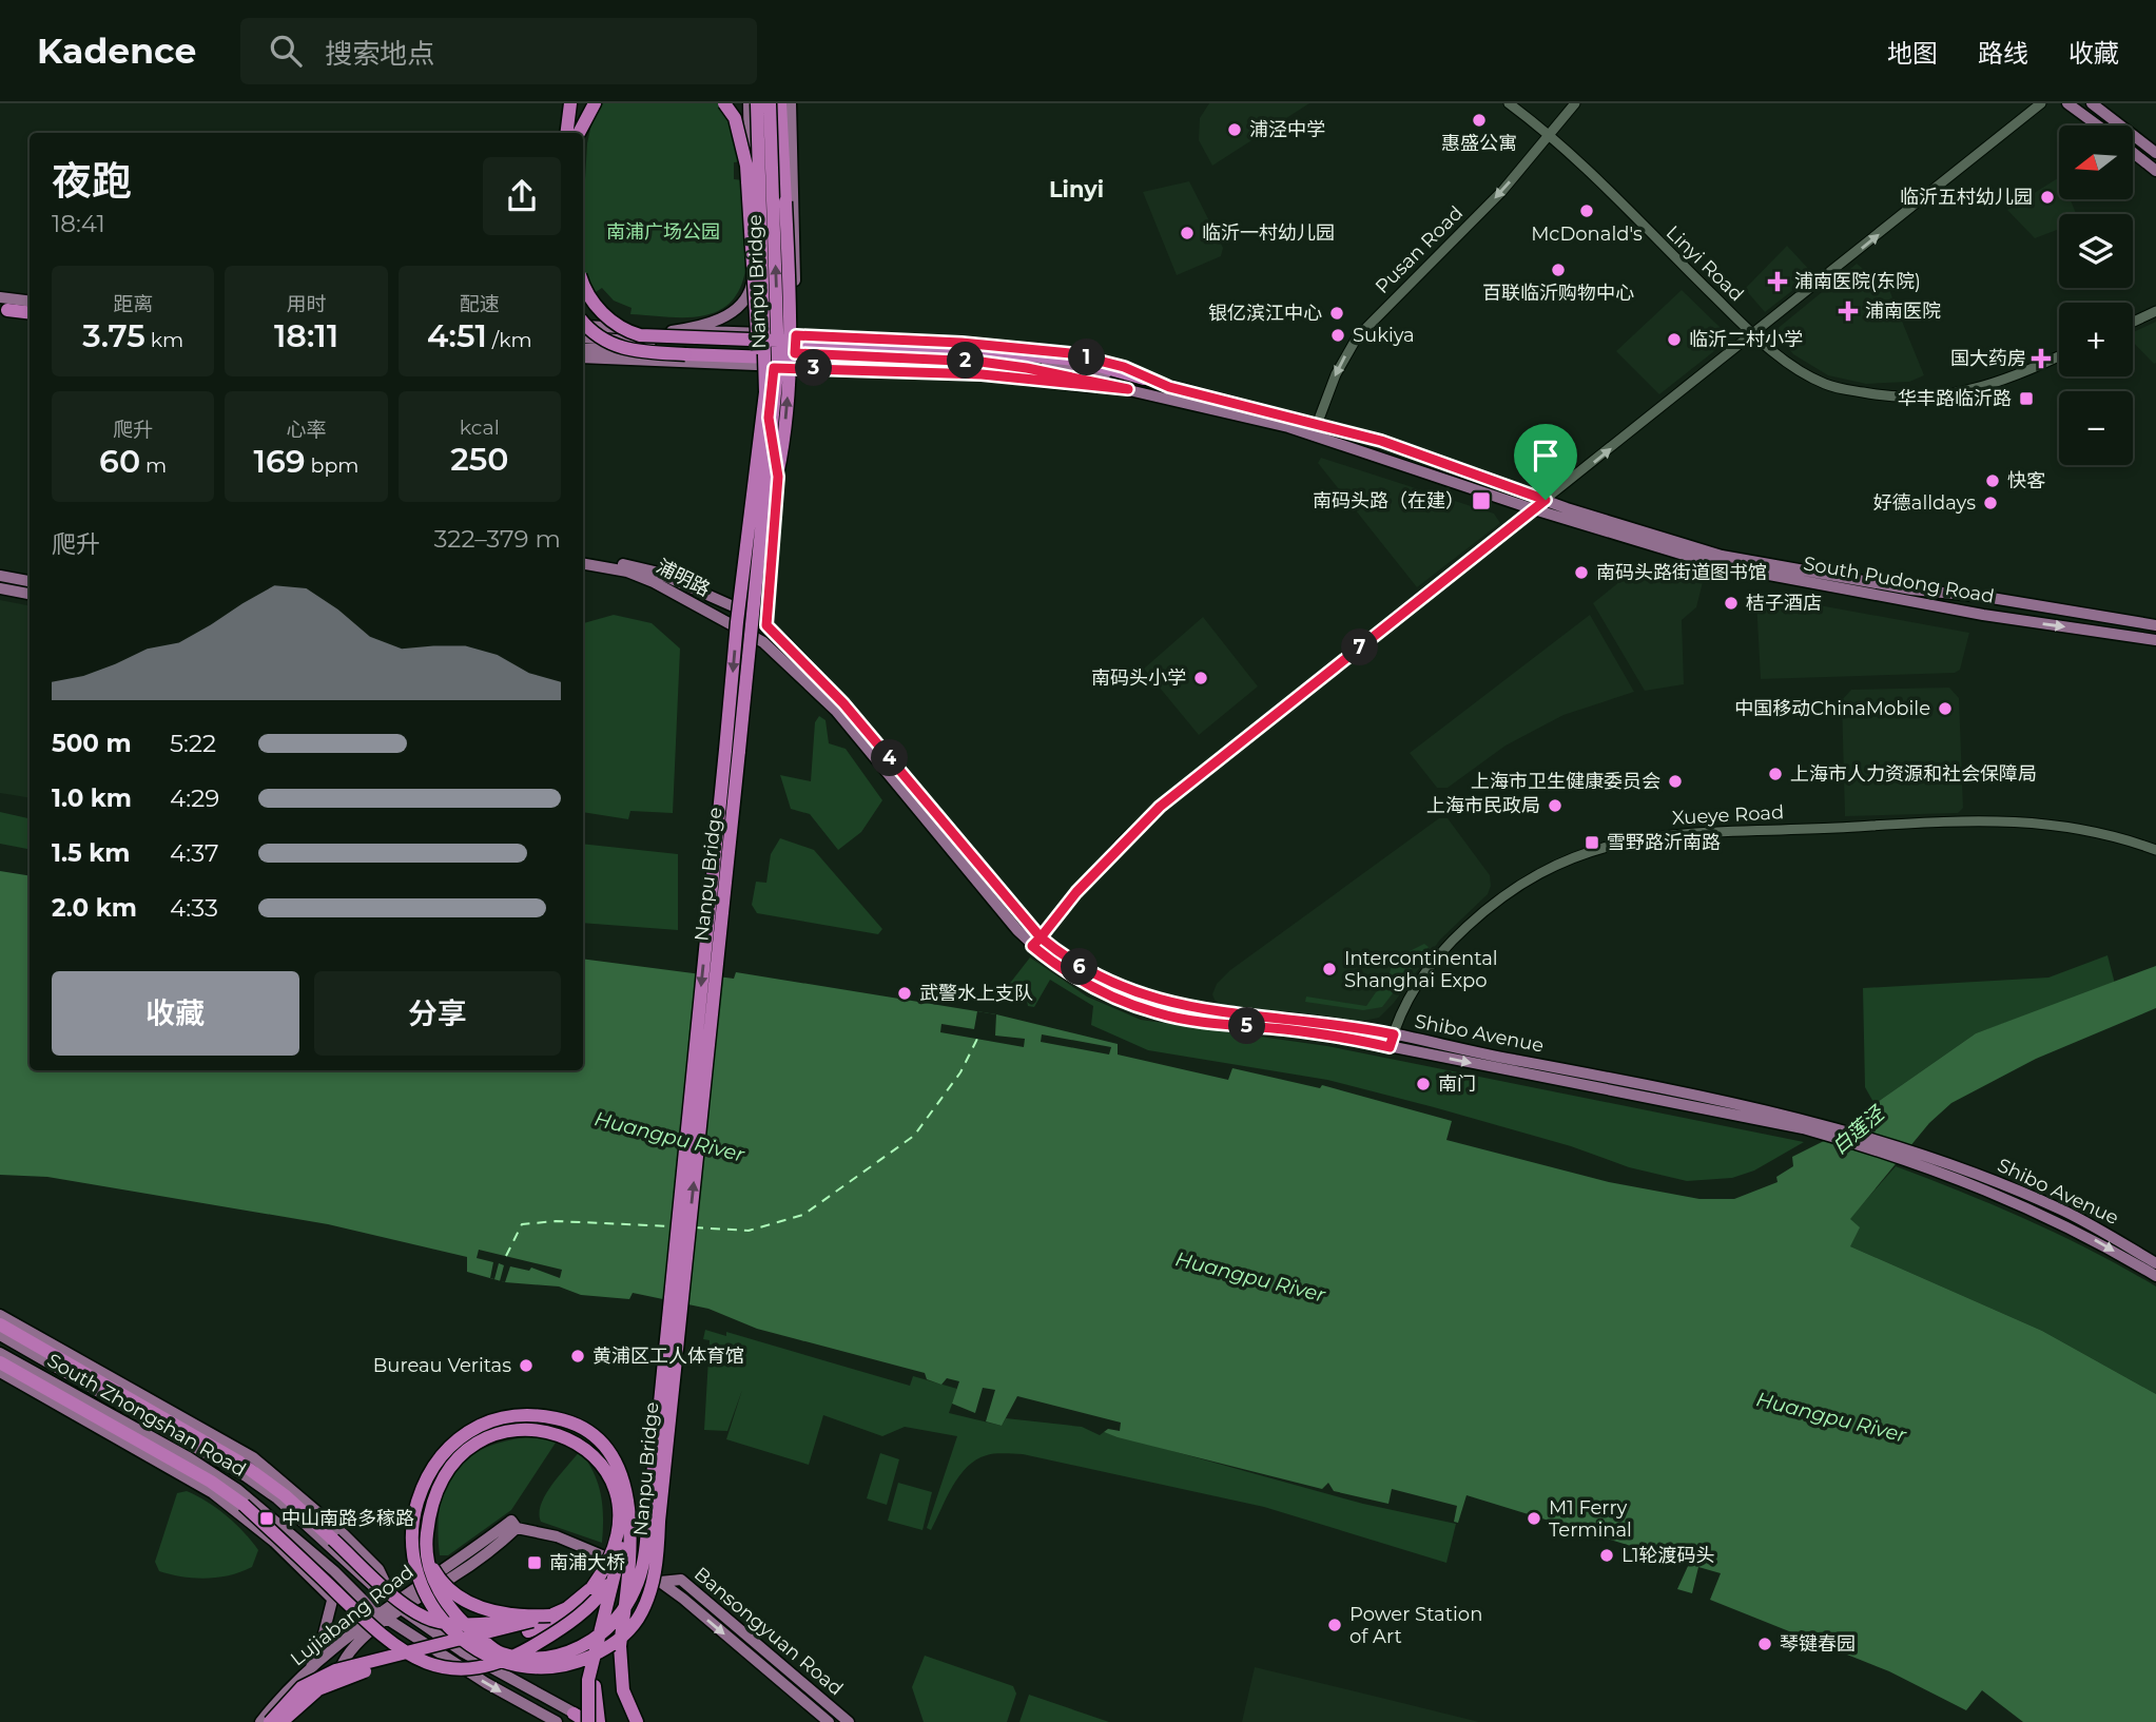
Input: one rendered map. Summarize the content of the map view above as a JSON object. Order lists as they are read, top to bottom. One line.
{"streets":{"highway":["Nanpu Bridge"],"main road":["浦明路","South Pudong Road","Shibo Avenue","South Zhongshan Road","Lujiabang Road","Bansongyuan Road"],"street":["Pusan Road","Linyi Road","Xueye Road"]},"crossings":[["Pusan Road","Linyi Road"],["Pusan Road","South Pudong Road"],["浦明路","Shibo Avenue"],["Xueye Road","Shibo Avenue"],["South Zhongshan Road","Lujiabang Road"],["Lujiabang Road","Bansongyuan Road"]],"one_way":["Pusan Road"],"districts":["Linyi"],"water":["白莲泾","Huangpu River"],"parks":["南浦广场公园"],"places":{"other":["惠盛公寓","浦泾中学","临沂五村幼儿园","McDonald's","临沂一村幼儿园","百联临沂购物中心","银亿滨江中心","Sukiya","临沂二村小学","快客","好德alldays","南码头路街道图书馆","桔子酒店","南码头小学","中国移动ChinaMobile","上海市人力资源和社会保障局","上海市卫生健康委员会","上海市民政局","Intercontinental Shanghai Expo","武警水上支队","南门","黄浦区工人体育馆","Bureau Veritas","M1 Ferry Terminal","L1轮渡码头","Power Station of Art","琴键春园"],"health":["浦南医院(东院)","浦南医院","国大药房"],"transit":["华丰路临沂路","南码头路（在建）","雪野路沂南路","中山南路多稼路","南浦大桥"]},"north":"left","page":{"header":"Kadence","search":"搜索地点","nav":["地图","路线","收藏"],"map_buttons":["+","−"],"heading":["夜跑","18:41"],"stats":[["距离","3.75 km"],["用时","18:11"],["配速","4:51 /km"],["爬升","60 m"],["心率","169 bpm"],["kcal","250"]],"pins":["1","2","3","7","4","6","5"],"chart":["爬升","322–379 m"],"list":[{"name":"500 m","note":"5:22"},{"name":"1.0 km","note":"4:29"},{"name":"1.5 km","note":"4:37"},{"name":"2.0 km","note":"4:33"}],"buttons":["收藏","分享"]}}
